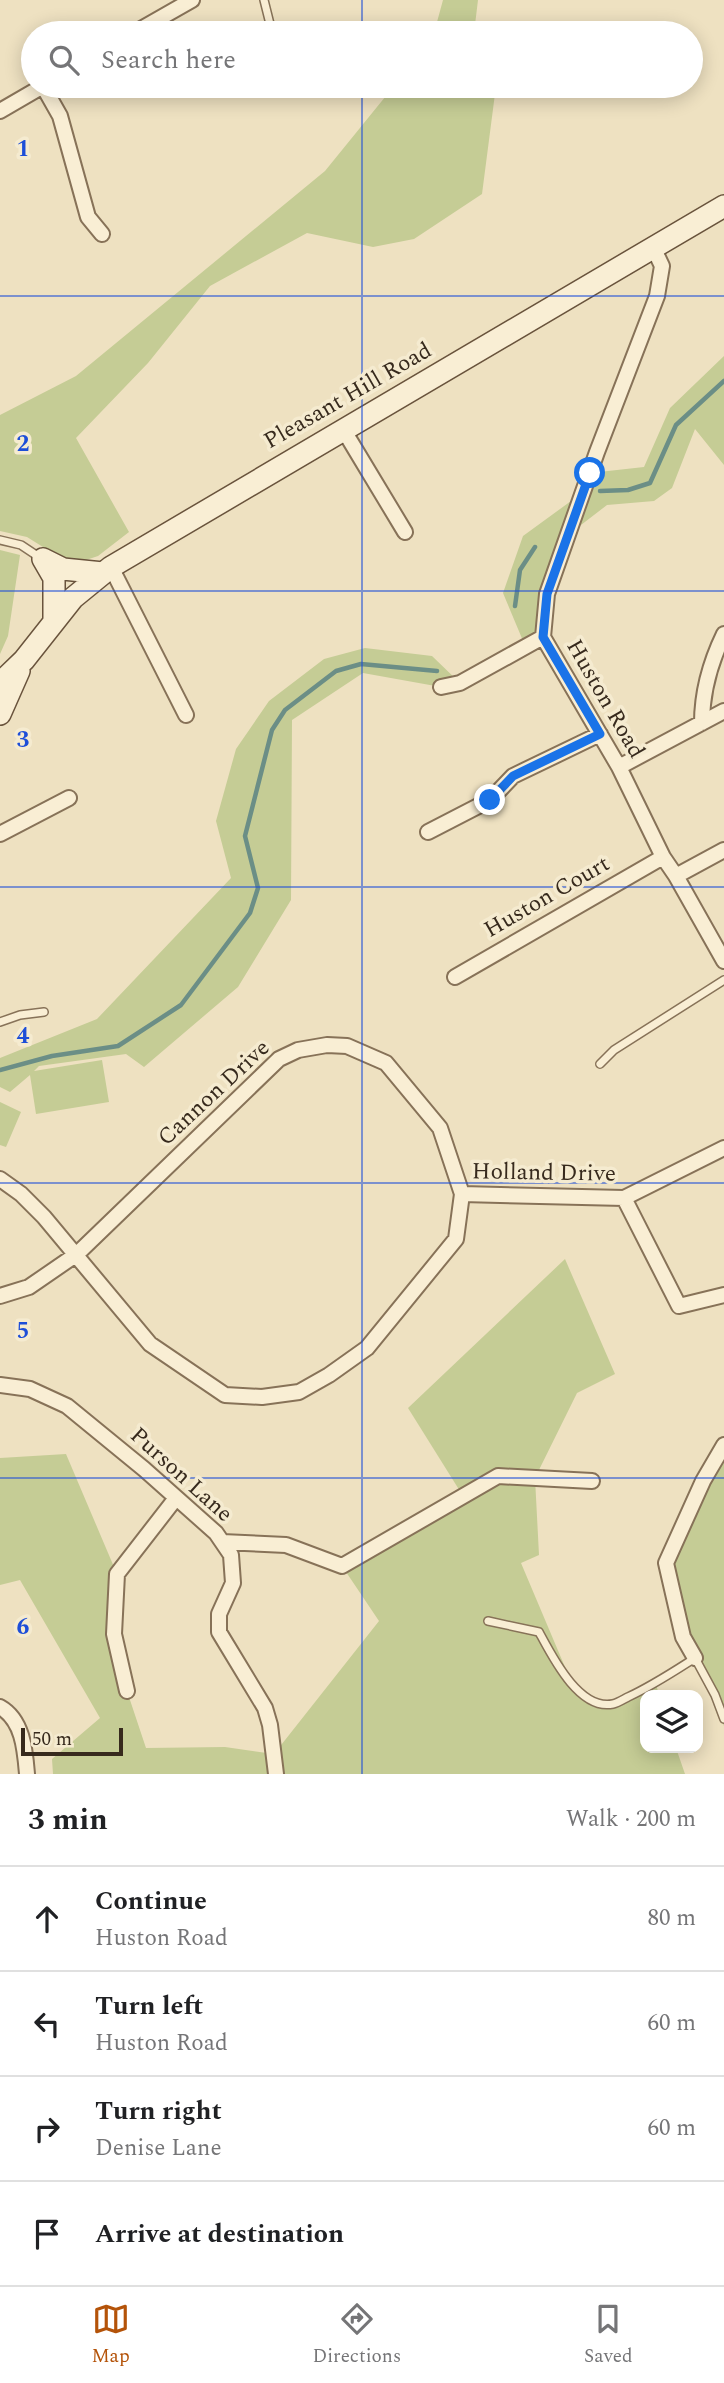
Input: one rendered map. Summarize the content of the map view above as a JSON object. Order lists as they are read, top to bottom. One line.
{"streets":{"main road":["Pleasant Hill Road"],"street":["Huston Road","Huston Court","Cannon Drive","Holland Drive","Purson Lane"]},"crossings":[["Pleasant Hill Road","Huston Road"],["Huston Road","Huston Court"],["Cannon Drive","Holland Drive"]],"scale_bar":"50 m","page":{"search":"Search here","scale":"50 m","heading":["3 min","Walk · 200 m"],"list":[["Continue","Huston Road","80 m"],["Turn left","Huston Road","60 m"],["Turn right","Denise Lane","60 m"],"Arrive at destination"],"nav":["Map","Directions","Saved"]},"grid":{"rows":["1","2","3","4","5","6"]}}
